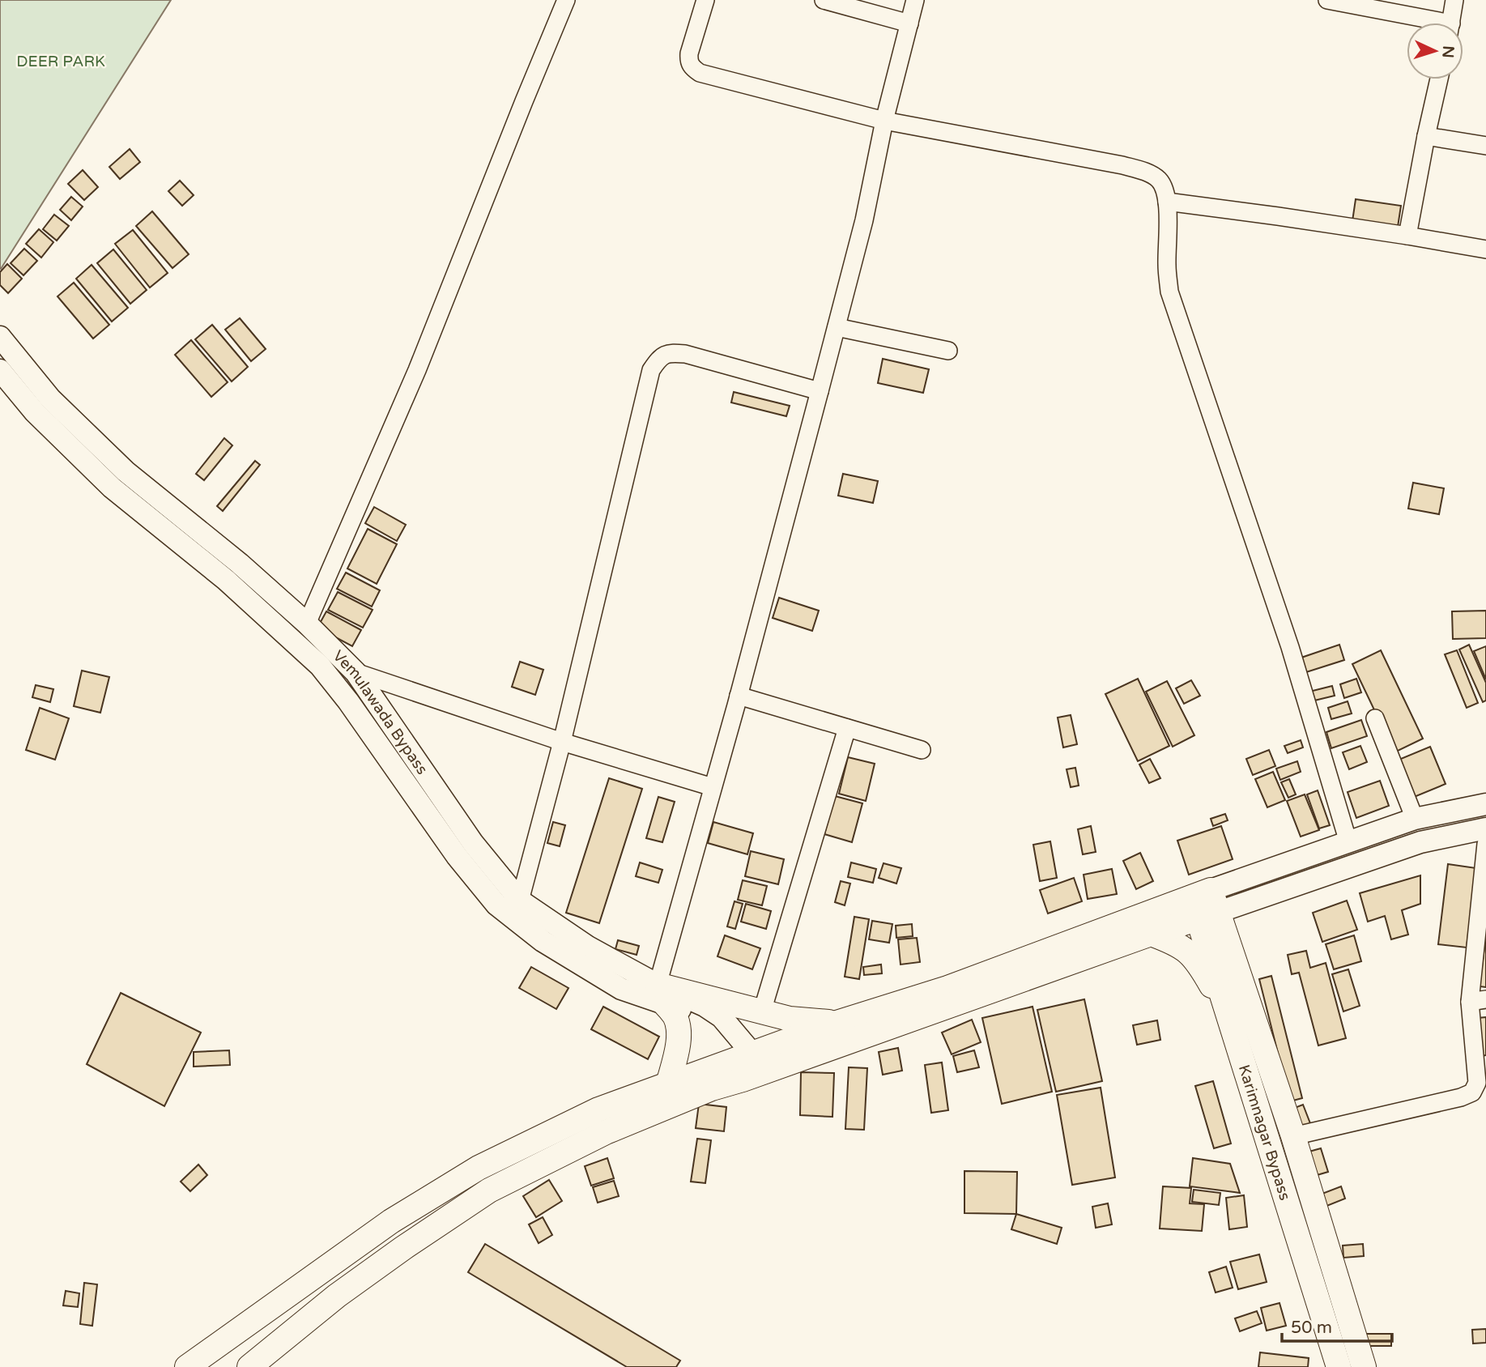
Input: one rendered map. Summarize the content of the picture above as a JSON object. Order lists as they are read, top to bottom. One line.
{"streets":{"highway":["Karimnagar Bypass"],"main road":["Vemulawada Bypass"]},"parks":["DEER PARK"],"scale_bar":"50 m","north":"right"}
